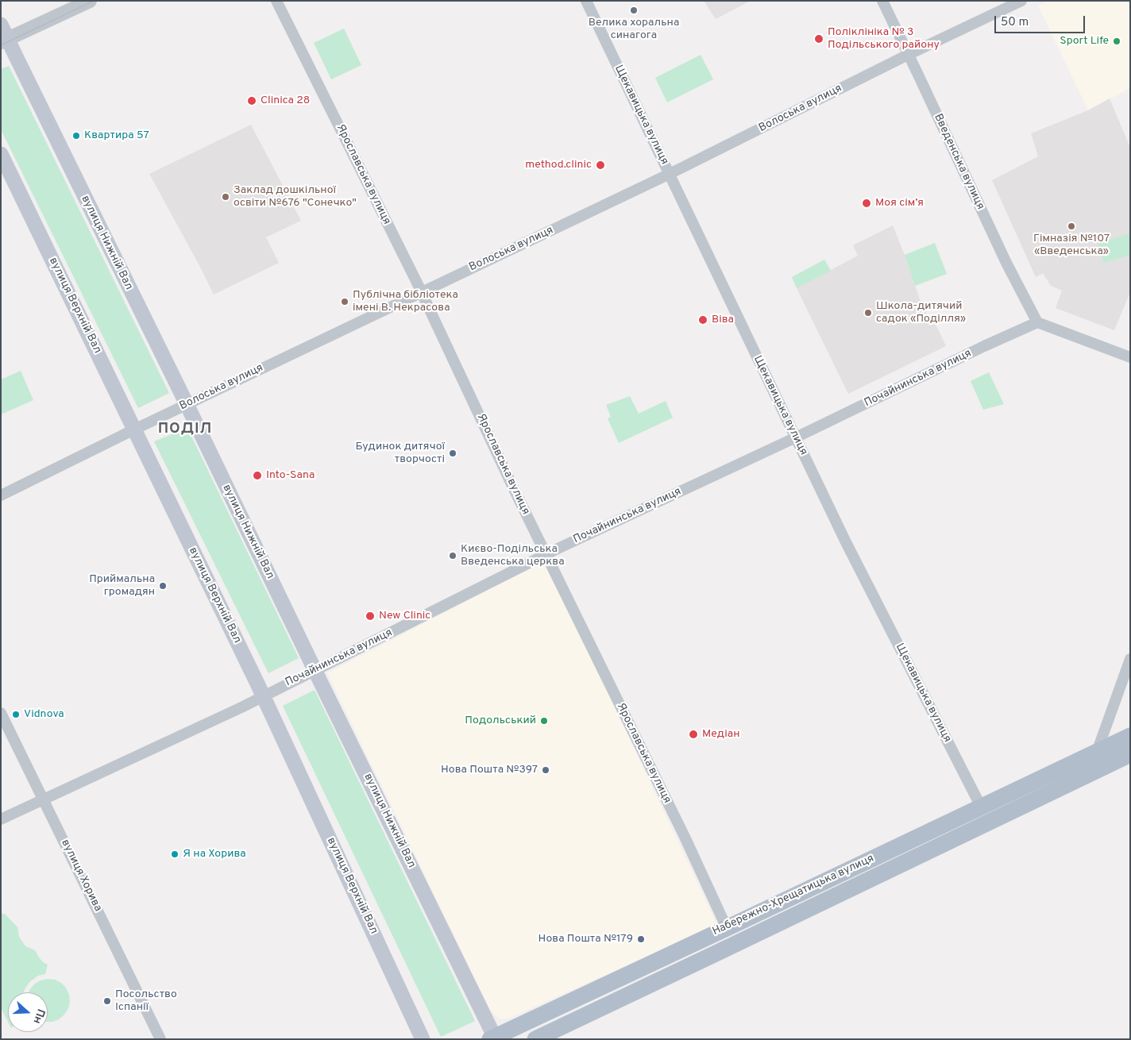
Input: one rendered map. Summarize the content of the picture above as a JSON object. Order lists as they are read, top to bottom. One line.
{"streets":{"main road":["вулиця Нижній Вал","вулиця Верхній Вал","Набережно-Хрещатицька вулиця"],"street":["Волоська вулиця","Щекавицька вулиця","Введенська вулиця","Ярославська вулиця","Почайнинська вулиця","вулиця Хорива"]},"crossings":[["Волоська вулиця","Щекавицька вулиця"],["Волоська вулиця","Введенська вулиця"],["Волоська вулиця","Ярославська вулиця"],["Волоська вулиця","вулиця Нижній Вал"],["Волоська вулиця","вулиця Верхній Вал"],["Щекавицька вулиця","Почайнинська вулиця"],["Щекавицька вулиця","Набережно-Хрещатицька вулиця"],["Введенська вулиця","Почайнинська вулиця"],["Ярославська вулиця","Почайнинська вулиця"],["Ярославська вулиця","Набережно-Хрещатицька вулиця"],["вулиця Нижній Вал","Почайнинська вулиця"],["вулиця Нижній Вал","Набережно-Хрещатицька вулиця"],["вулиця Верхній Вал","Почайнинська вулиця"],["Почайнинська вулиця","вулиця Хорива"]],"districts":["ПОДІЛ"],"places":["Велика хоральна синагога","Поліклініка № 3 Подільського району","Sport Life","Clinica 28","Квартира 57","method.clinic","Заклад дошкільної освіти №676 \"Сонечко\"","Моя сім’я","Гімназія №107 «Введенська»","Публічна бібліотека імені В. Некрасова","Школа-дитячий садок «Поділля»","Віва","Будинок дитячої творчості","Into-Sana","Києво-Подільська Введенська церква","Приймальна громадян","New Clinic","Vidnova","Подольський","Медіан","Нова Пошта №397","Я на Хорива","Нова Пошта №179","Посольство Іспанії"],"scale_bar":"50 m","north":"right"}
